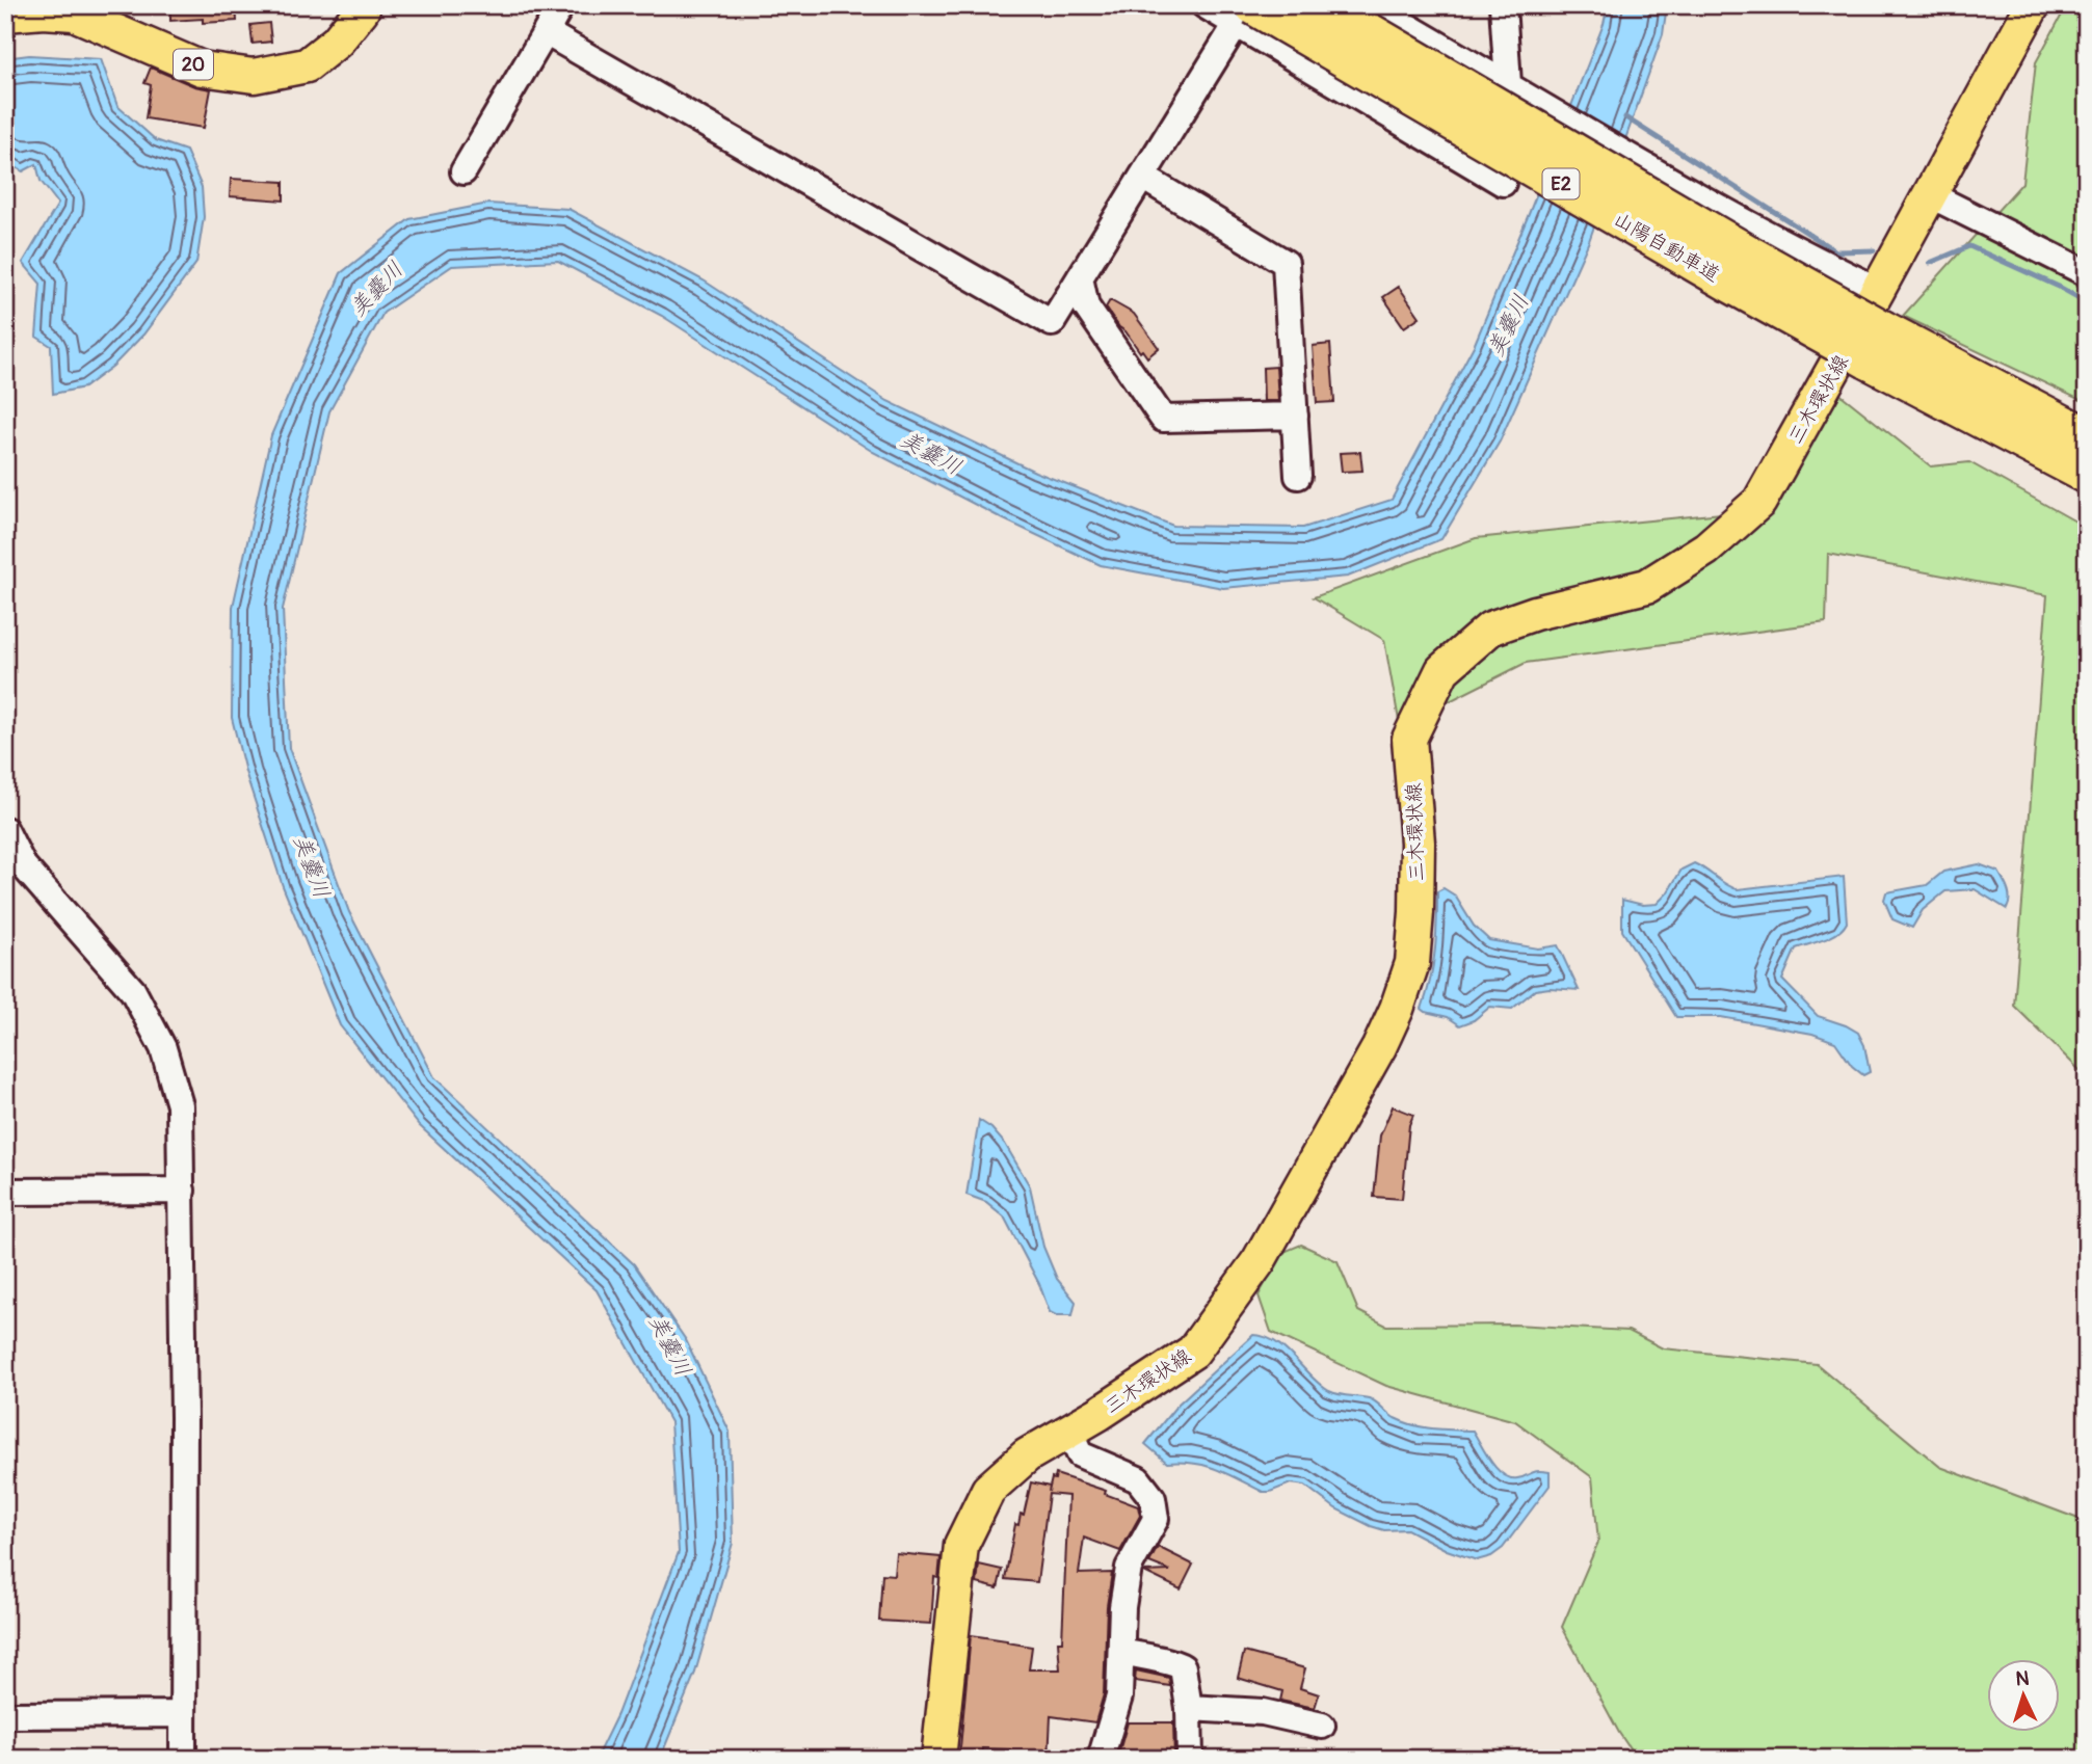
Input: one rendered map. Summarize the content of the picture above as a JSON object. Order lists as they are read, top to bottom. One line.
{"streets":{"highway":["E2","山陽自動車道"],"main road":["20","三木環状線"]},"water":["美嚢川"],"north":"top"}
